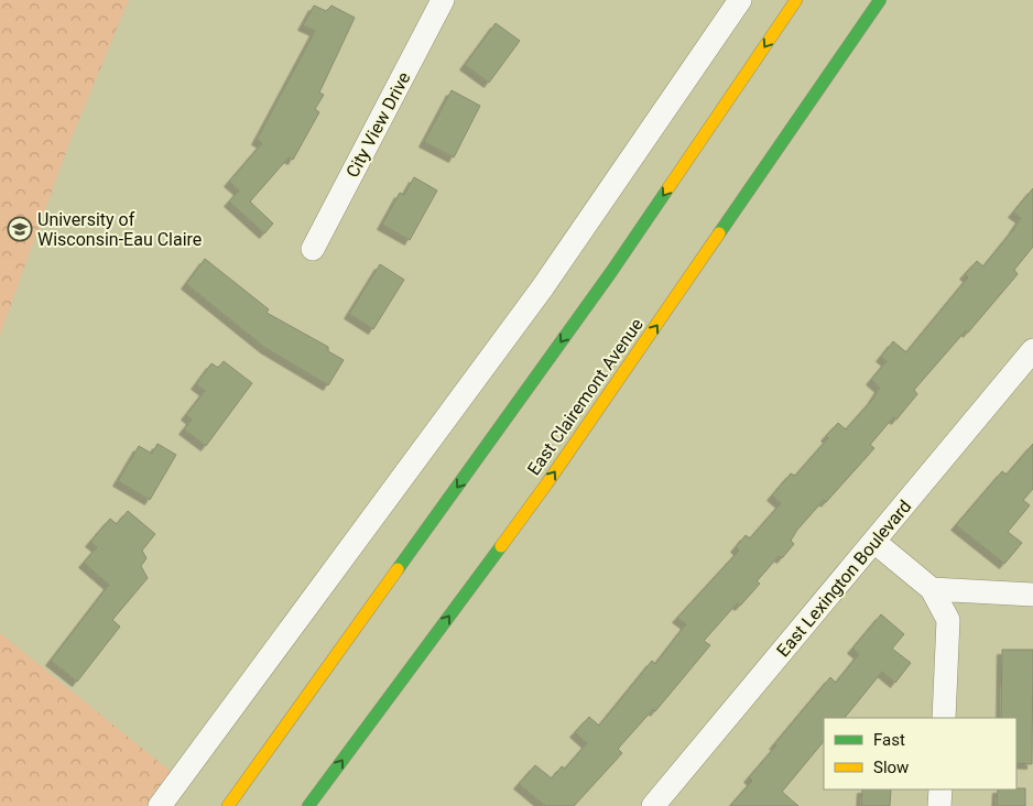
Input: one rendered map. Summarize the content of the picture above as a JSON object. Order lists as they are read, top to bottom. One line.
{"streets":{"main road":["East Clairemont Avenue"],"street":["City View Drive","East Lexington Boulevard"]},"places":{"school or university":["University of Wisconsin-Eau Claire"]},"legend":["Fast","Slow"]}
